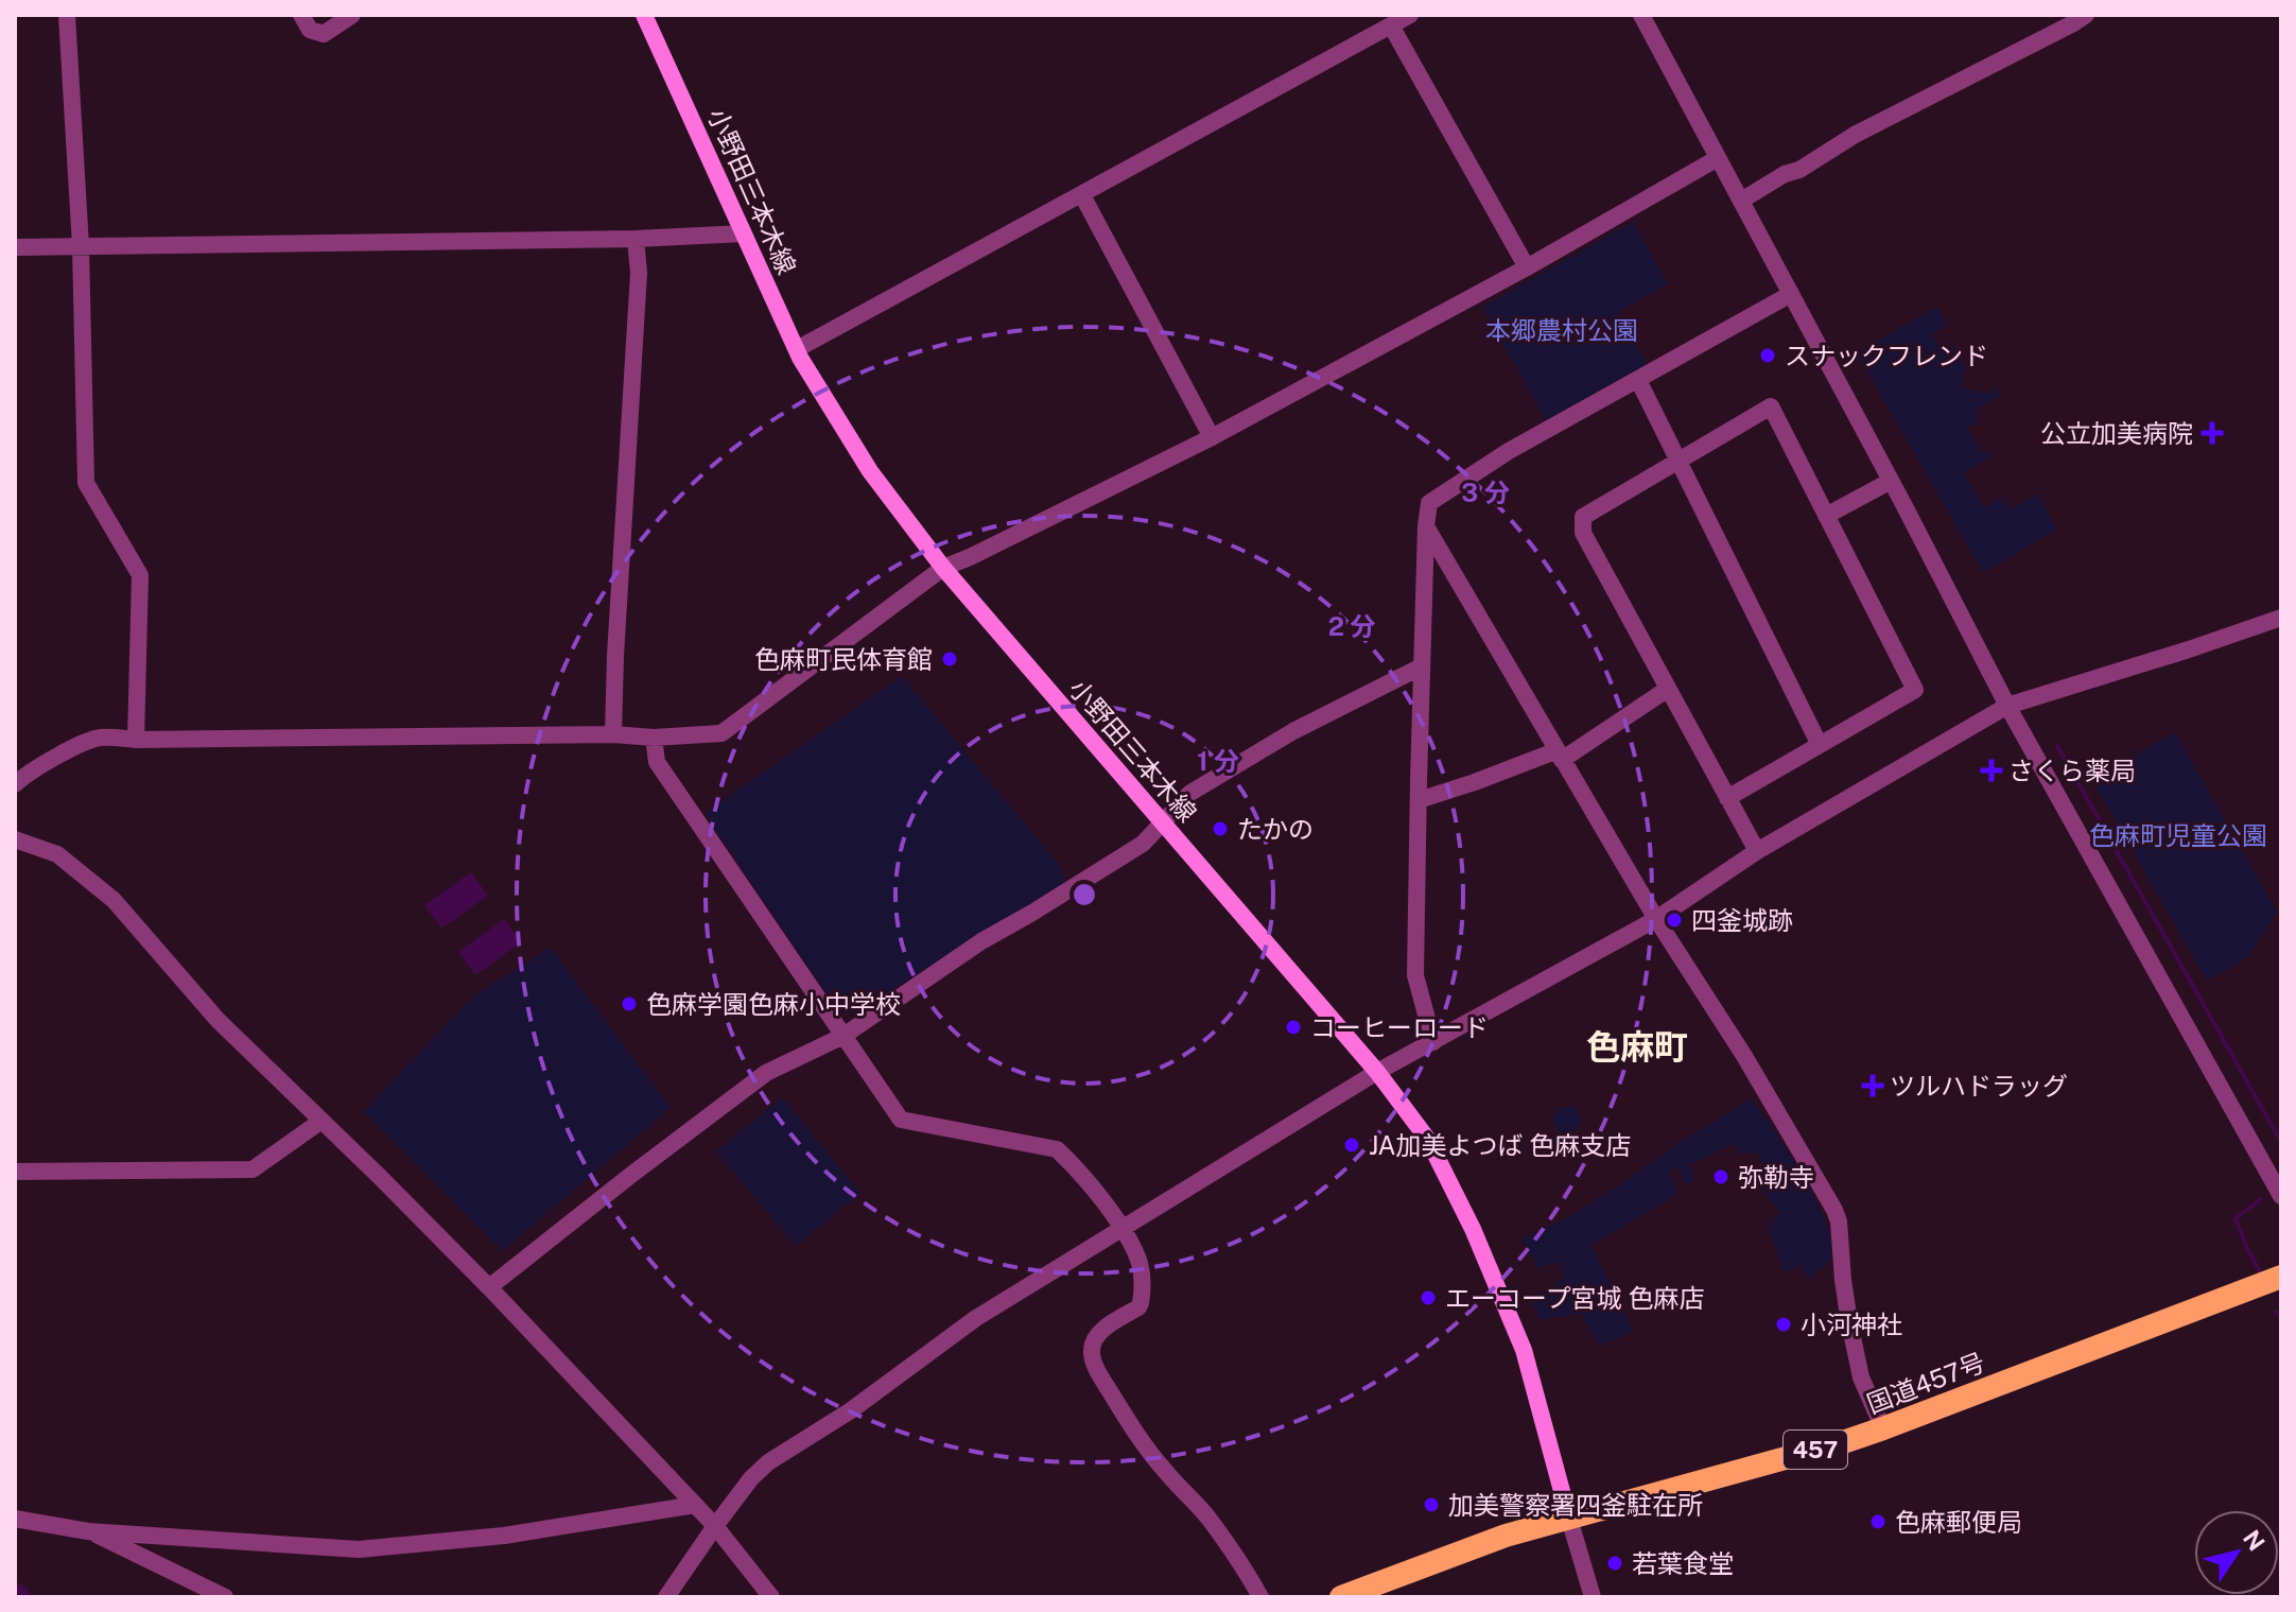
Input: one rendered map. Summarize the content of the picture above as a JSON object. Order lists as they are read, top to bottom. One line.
{"streets":{"highway":["国道457号","457"],"main road":["小野田三本木線"]},"crossings":[["小野田三本木線","国道457号"]],"districts":["色麻町"],"parks":["本郷農村公園","色麻町児童公園"],"places":{"other":["スナックフレンド","色麻町民体育館","たかの","四釜城跡","色麻学園色麻小中学校","コーヒーロード","JA加美よつば 色麻支店","弥勒寺","エーコープ宮城 色麻店","小河神社","加美警察署四釜駐在所","色麻郵便局","若葉食堂"],"health":["公立加美病院","さくら薬局","ツルハドラッグ"]},"north":"top right","rings":["3 分","2 分","1 分"]}
